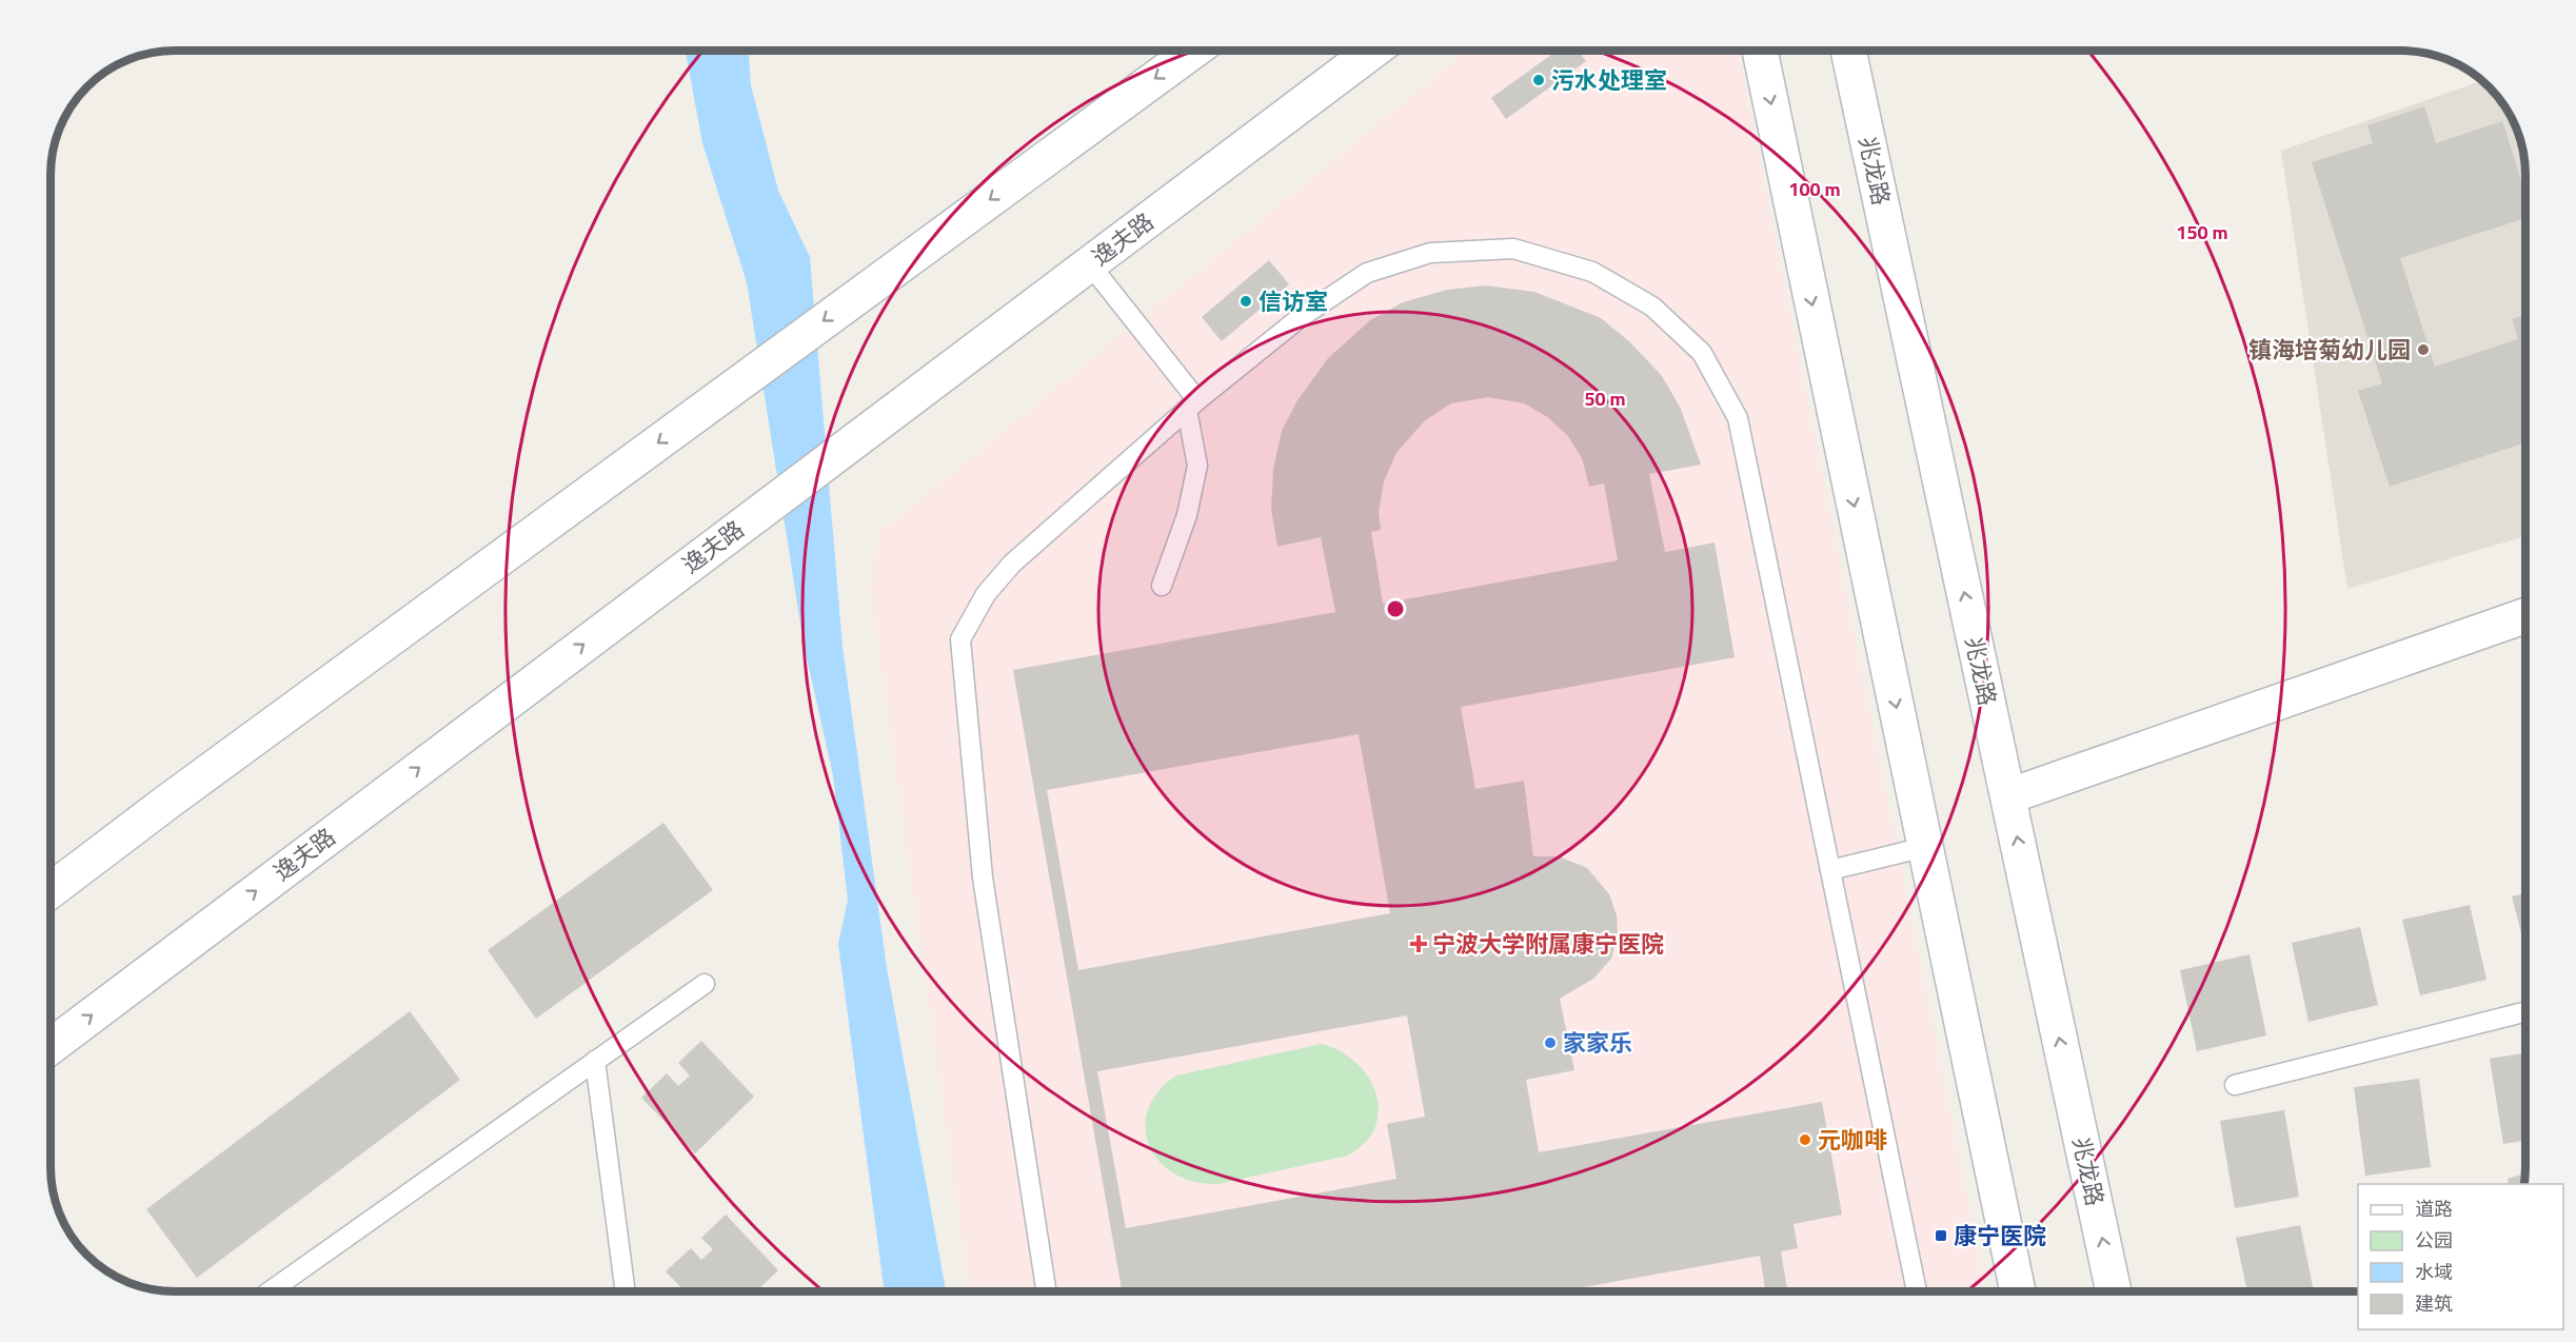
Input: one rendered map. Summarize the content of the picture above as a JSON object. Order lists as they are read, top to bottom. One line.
{"streets":{"main road":["兆龙路","逸夫路"]},"places":{"other":["污水处理室","信访室","镇海培菊幼儿园","家家乐","元咖啡"],"health":["宁波大学附属康宁医院"],"transit":["康宁医院"]},"legend":["道路","公园","水域","建筑"],"rings":["100 m","150 m","50 m"]}
